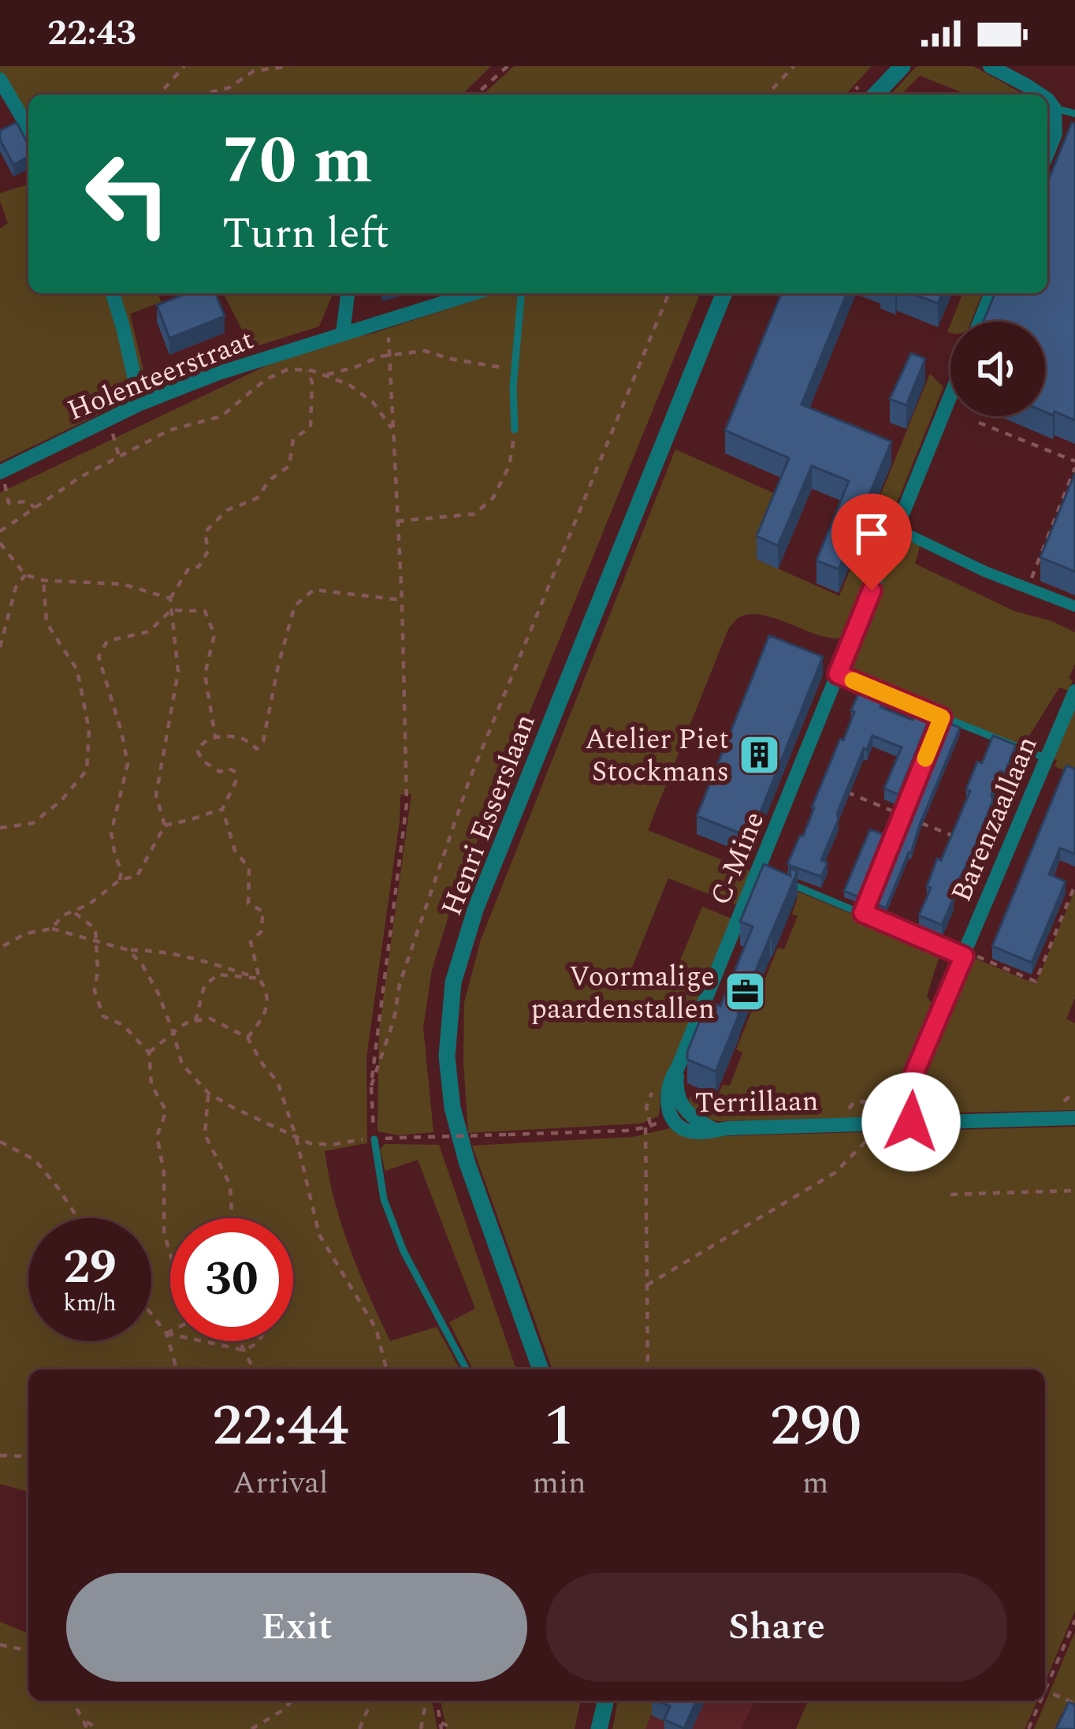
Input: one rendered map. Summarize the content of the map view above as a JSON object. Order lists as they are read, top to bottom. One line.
{"streets":{"street":["Holenteerstraat","Henri Esserslaan","Barenzaallaan","C-Mine","Terrillaan"]},"crossings":[["Barenzaallaan","Terrillaan"],["C-Mine","Terrillaan"]],"places":{"building":["Atelier Piet Stockmans"],"office":["Voormalige paardenstallen"]},"page":{"status":"22:43","turn":["70 m","Turn left"],"speed":"29 km/h","limit":"30","eta":["22:44","Arrival","1","min","290","m"],"buttons":["Exit","Share"]}}
